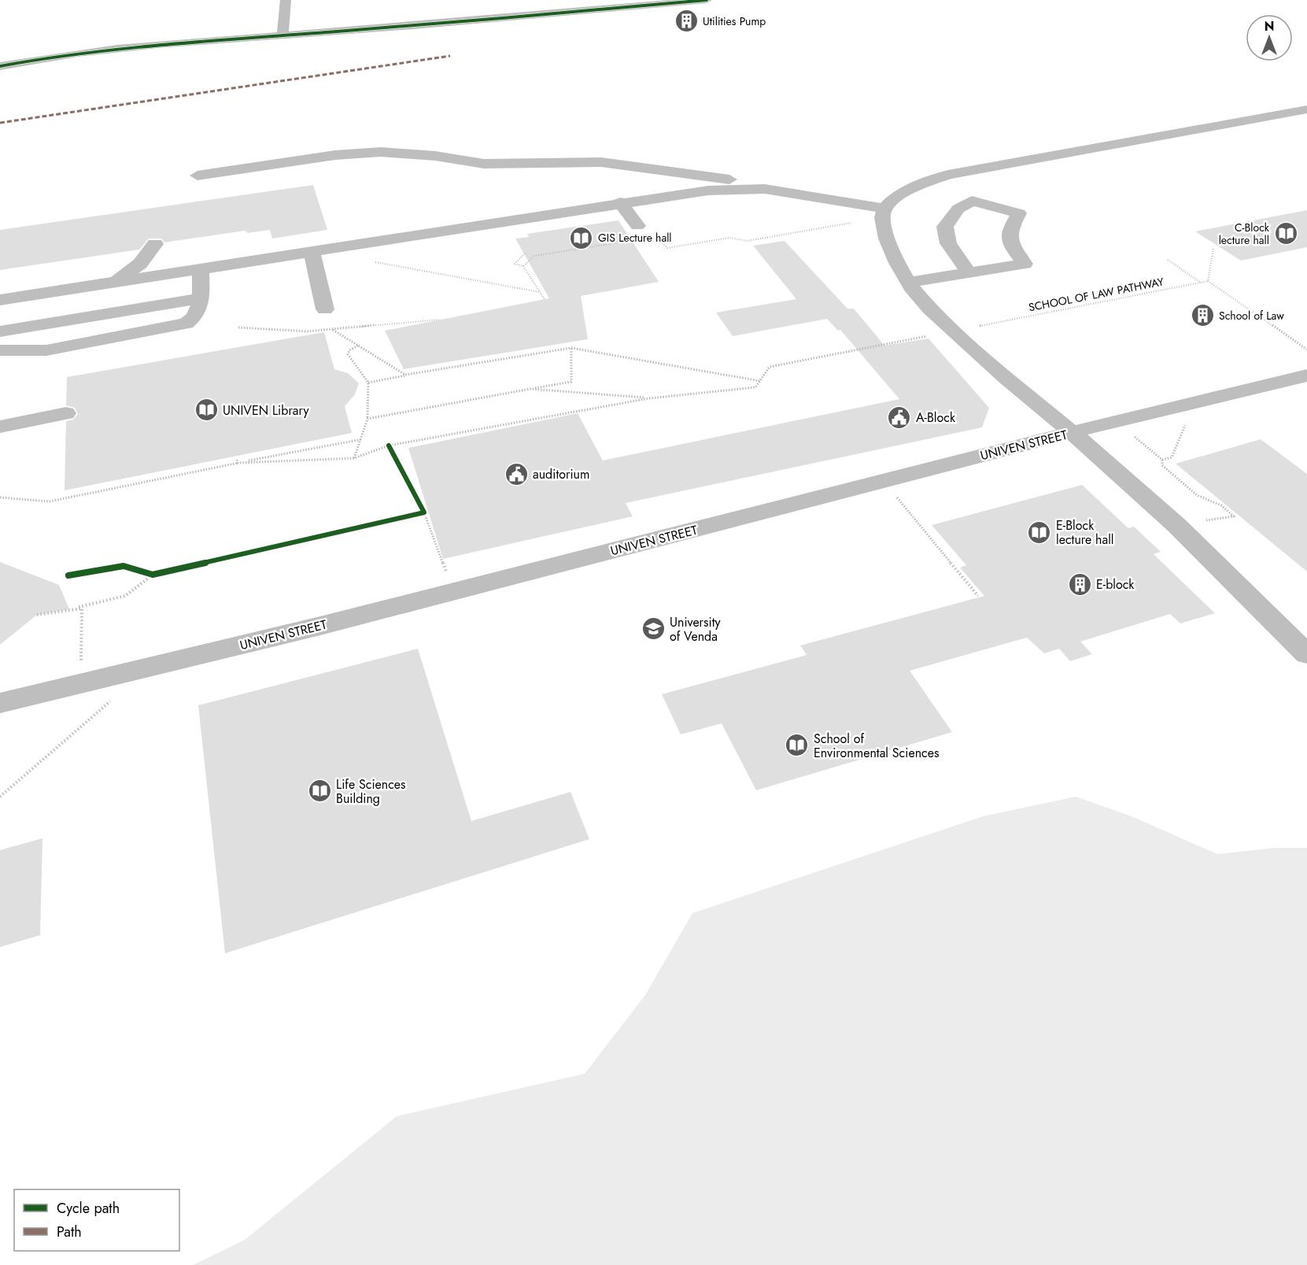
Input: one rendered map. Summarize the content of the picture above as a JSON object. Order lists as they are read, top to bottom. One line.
{"streets":{"street":["UNIVEN STREET"],"path":["SCHOOL OF LAW PATHWAY"]},"places":{"building":["Utilities Pump","School of Law","E-block"],"library":["C-Block lecture hall","GIS Lecture hall","UNIVEN Library","E-Block lecture hall","School of Environmental Sciences","Life Sciences Building"],"public building":["A-Block","auditorium"],"school or university":["University of Venda"]},"legend":["Cycle path","Path"],"north":"top"}
